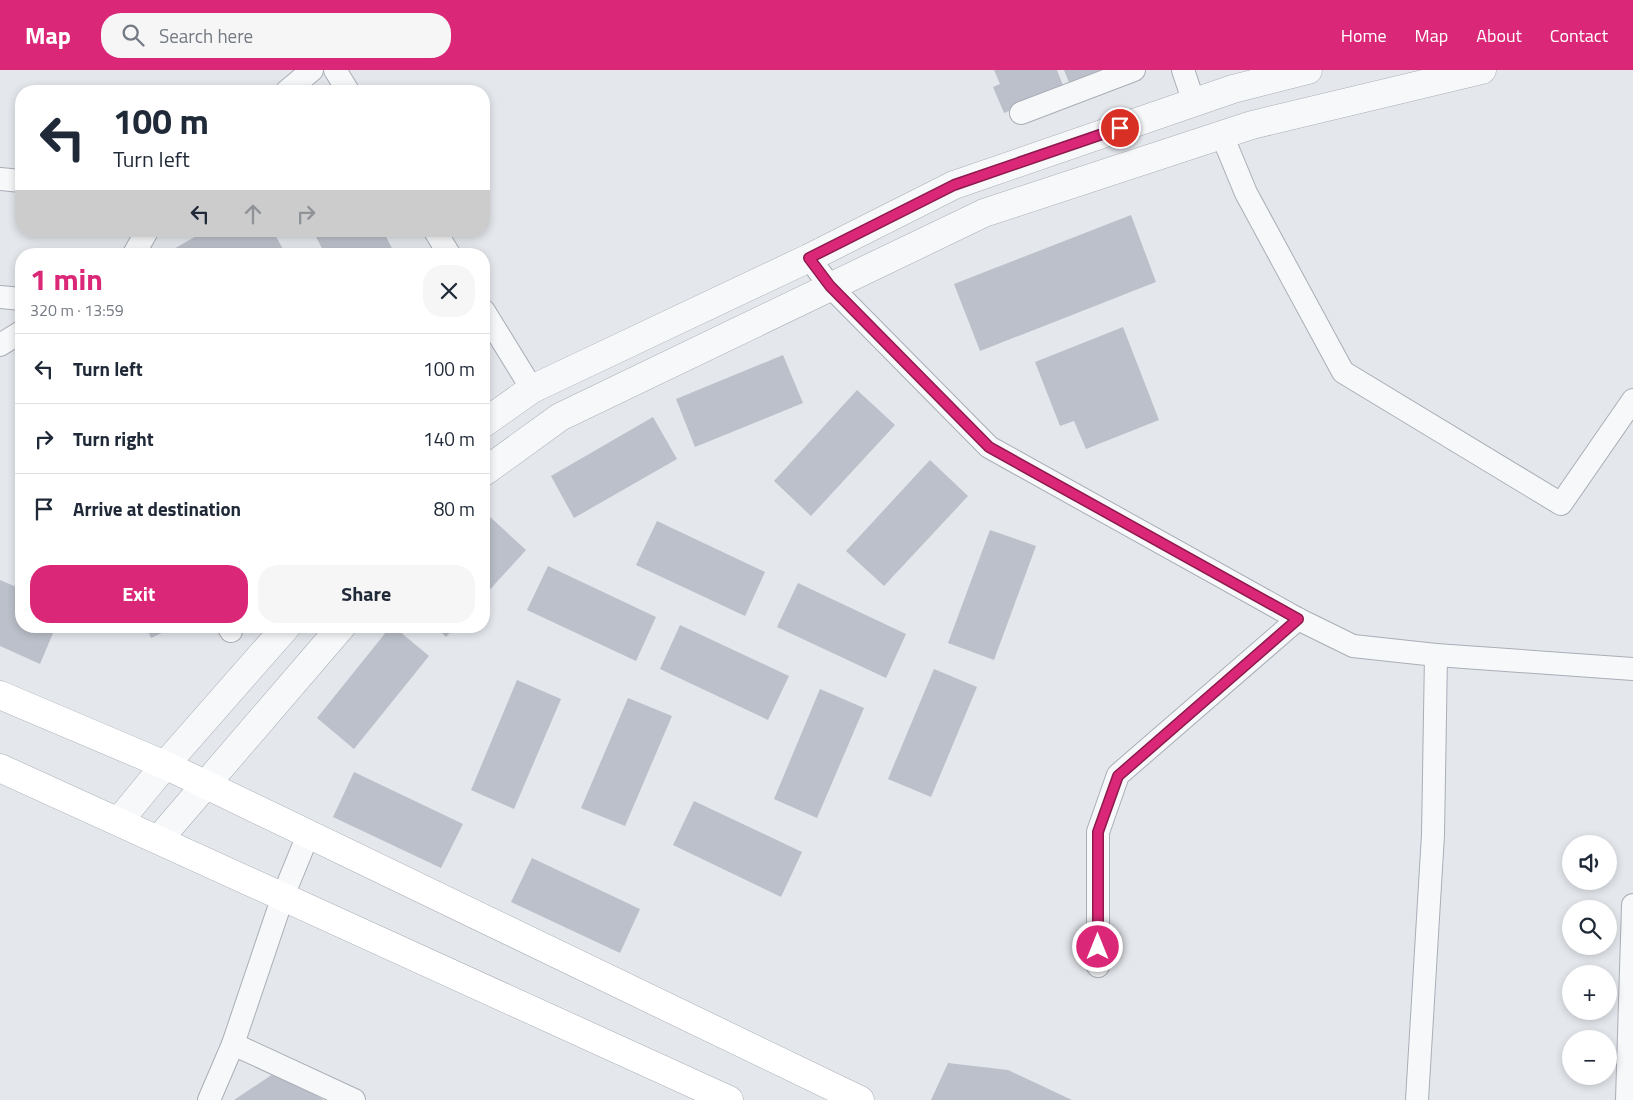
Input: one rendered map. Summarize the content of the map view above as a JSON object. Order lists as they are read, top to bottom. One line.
{"page":{"header":"Map","search":"Search here","nav":["Home","Map","About","Contact"],"turn":["100 m","Turn left"],"heading":["1 min","320 m · 13:59"],"list":[{"name":"Turn left","value":"100 m"},{"name":"Turn right","value":"140 m"},{"name":"Arrive at destination","value":"80 m"}],"buttons":["Exit","Share"],"map_buttons":["+","−"]}}
